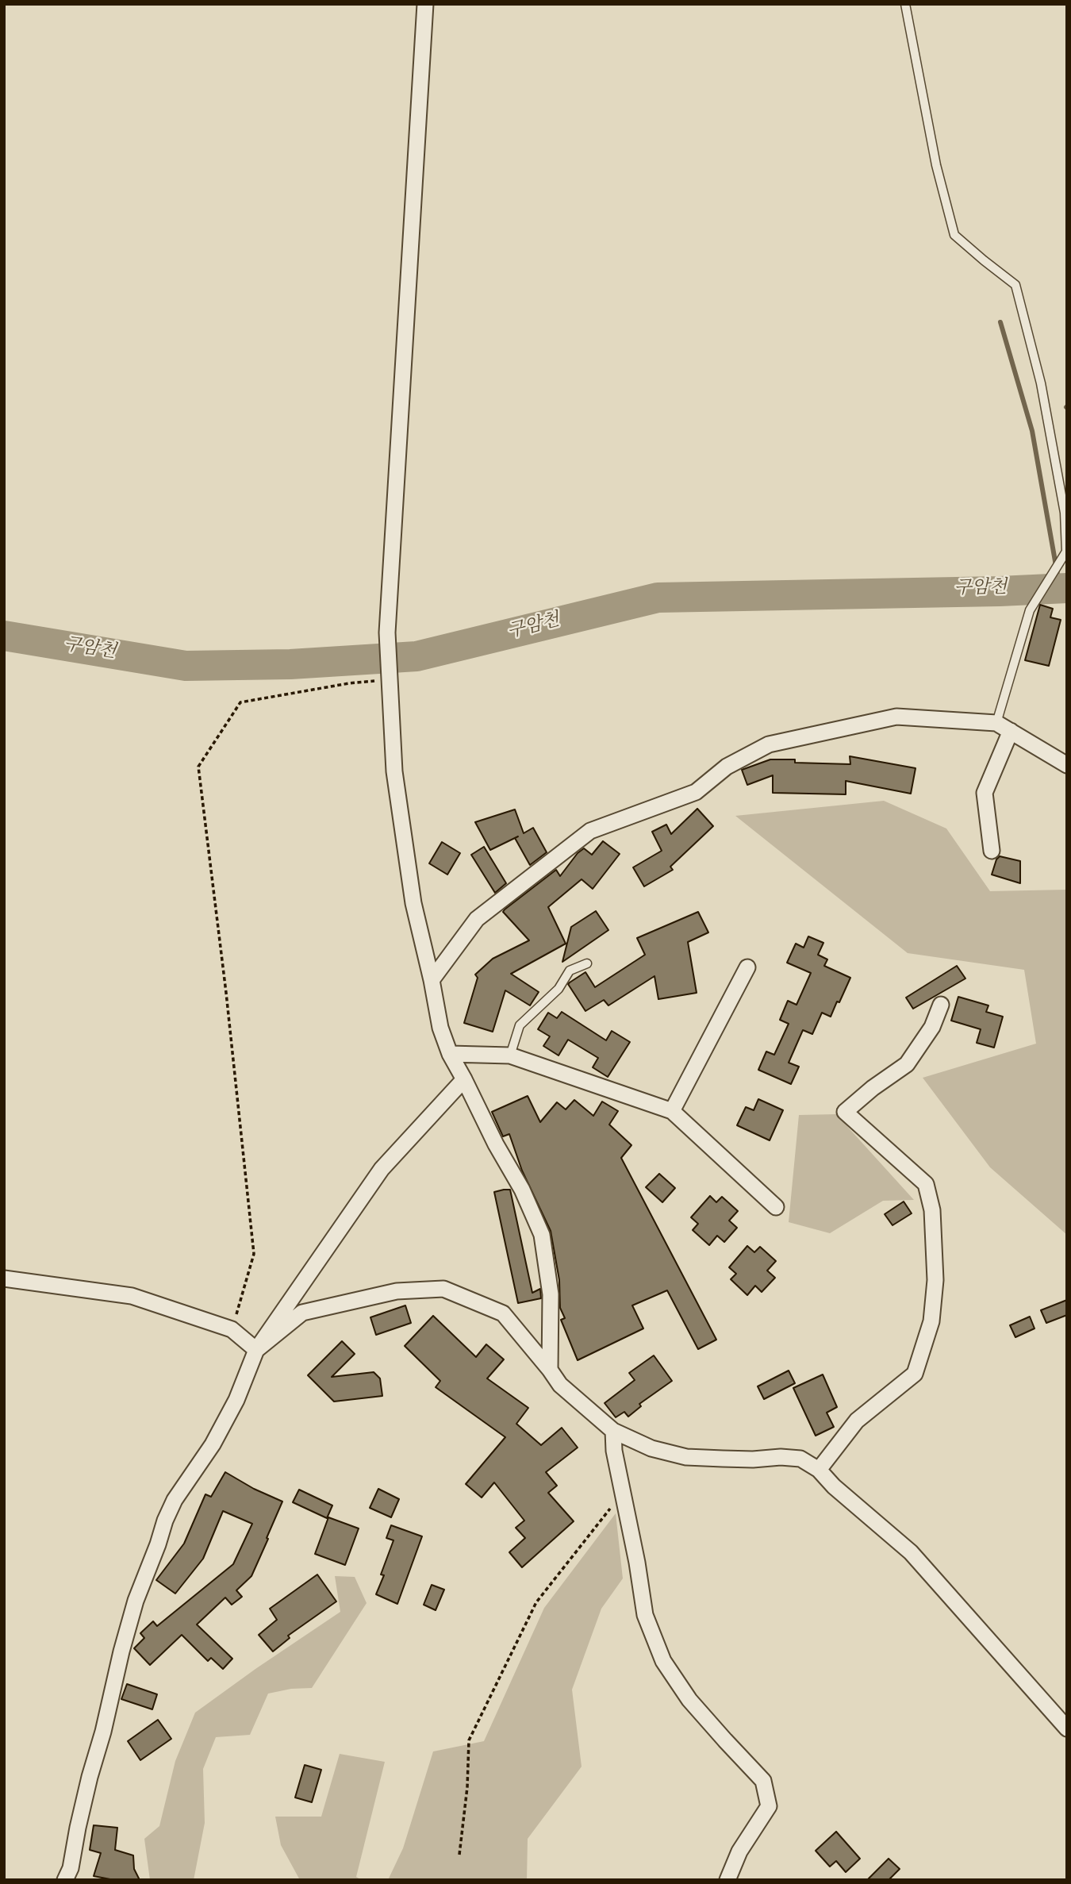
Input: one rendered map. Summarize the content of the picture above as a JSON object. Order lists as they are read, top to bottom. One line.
{"water":["구암천"]}
